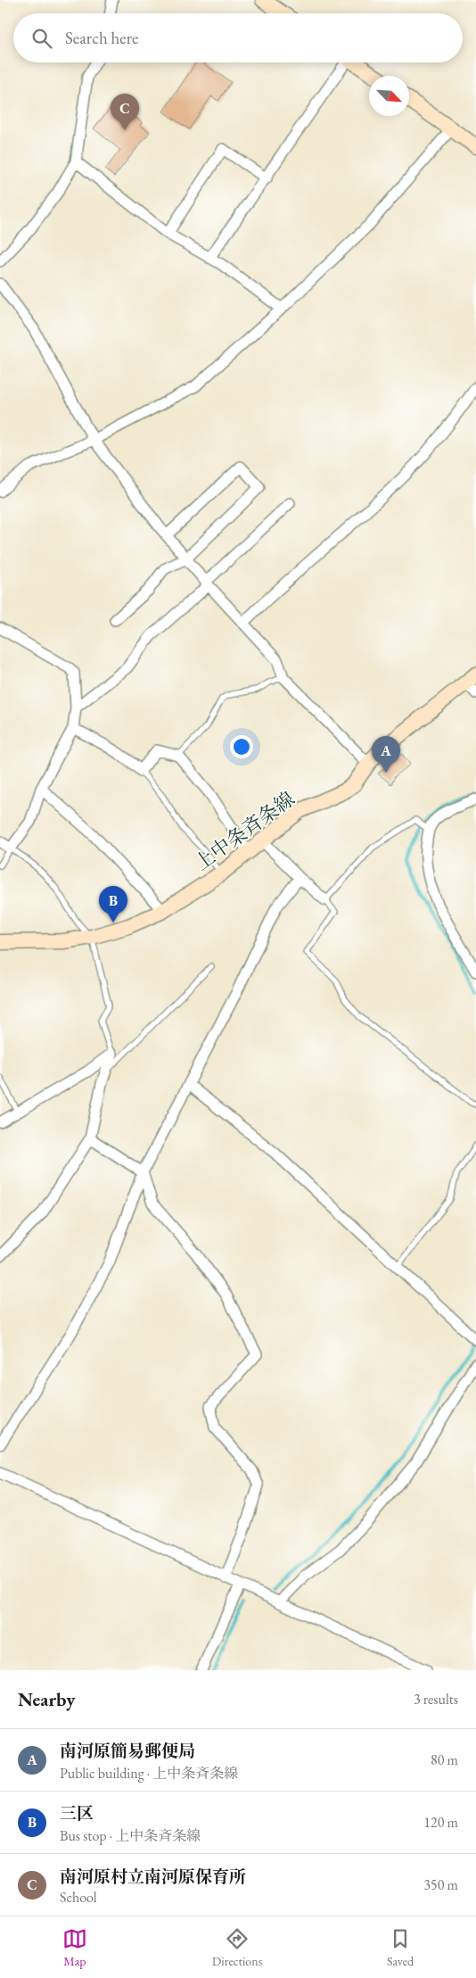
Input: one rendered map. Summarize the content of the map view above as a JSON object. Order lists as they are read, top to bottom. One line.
{"streets":{"main road":["上中条斉条線"]},"north":"bottom right","page":{"search":"Search here","pins":["C","A","B"],"heading":["Nearby","3 results"],"list":[{"mark":"A","name":"南河原簡易郵便局","note":"Public building · 上中条斉条線","value":"80 m"},{"mark":"B","name":"三区","note":"Bus stop · 上中条斉条線","value":"120 m"},{"mark":"C","name":"南河原村立南河原保育所","note":"School","value":"350 m"}],"nav":["Map","Directions","Saved"]}}
